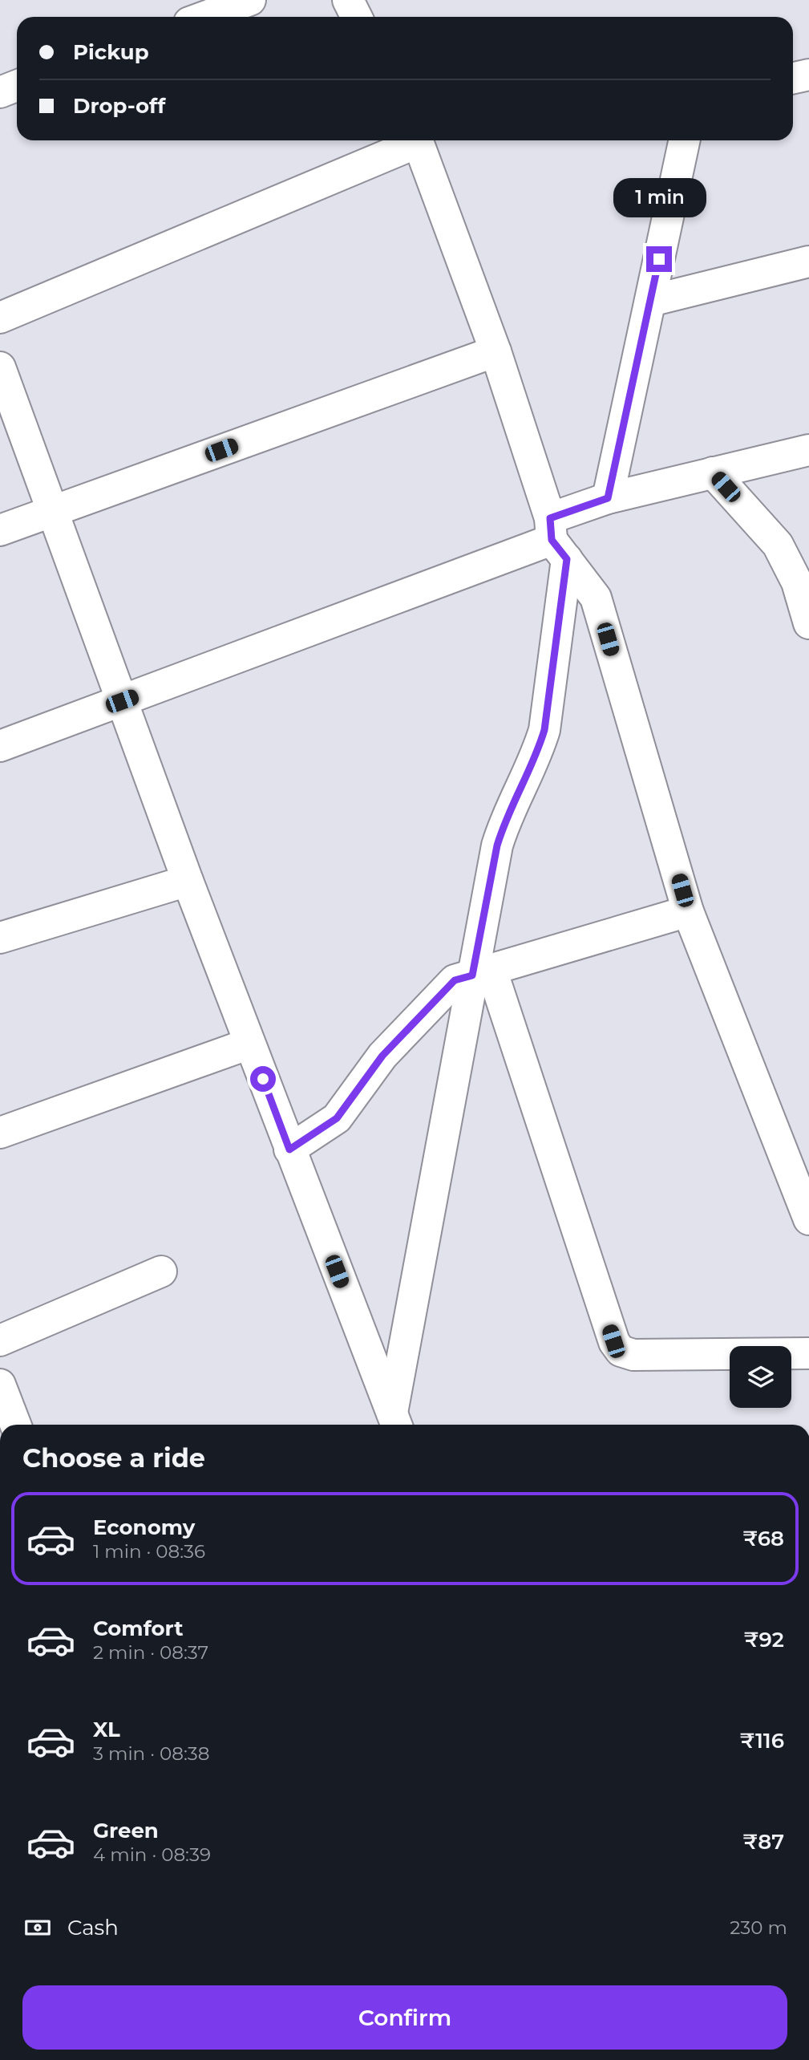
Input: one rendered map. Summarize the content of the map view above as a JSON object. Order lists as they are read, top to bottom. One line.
{"page":{"banner":["Pickup","Drop-off"],"bubble":"1 min","heading":"Choose a ride","list":[{"name":"Economy","note":"1 min · 08:36","value":"₹68"},{"name":"Comfort","note":"2 min · 08:37","value":"₹92"},{"name":"XL","note":"3 min · 08:38","value":"₹116"},{"name":"Green","note":"4 min · 08:39","value":"₹87"}],"pay":["Cash","230 m"],"buttons":"Confirm"}}
